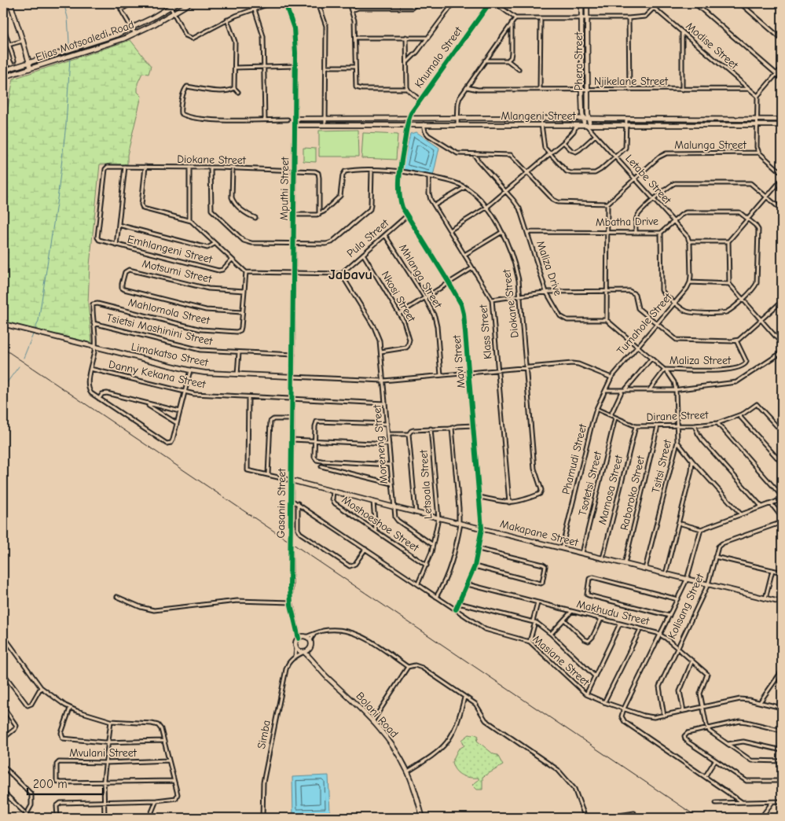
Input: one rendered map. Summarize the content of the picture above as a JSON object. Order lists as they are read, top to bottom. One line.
{"streets":{"street":["Elias Motsoaledi Road","Modise Street","Khumalo Street","Phera Street","Njikelane Street","Mlangeni Street","Malunga Street","Diokane Street","Letabe Street","Mputhi Street","Mbatha Drive","Pula Street","Emhlangeni Street","Maliza Drive","Motsumi Street","Mhlanga Street","Nkosi Street","Mahlomola Street","Tumahole Street","Tsietsi Mashinini Street","Klass Street","Limakatso Street","Maliza Street","Mavi Street","Danny Kekana Street","Dirane Street","Moreneng Street","Phamudi Street","Tsitsi Street","Tsotetsi Street","Letsoala Street","Mamosa Street","Raboroko Street","Gasanin Street","Moshoeshoe Street","Makapane Street","Kolisang Street","Makhudu Street","Masiane Street","Bolani Road","Simba","Mvulani Street"]},"crossings":[["Modise Street","Njikelane Street"],["Khumalo Street","Mlangeni Street"],["Khumalo Street","Mavi Street"],["Phera Street","Njikelane Street"],["Phera Street","Mlangeni Street"],["Phera Street","Letabe Street"],["Mlangeni Street","Letabe Street"],["Mlangeni Street","Mputhi Street"],["Mlangeni Street","Mavi Street"],["Malunga Street","Letabe Street"],["Diokane Street","Mputhi Street"],["Diokane Street","Emhlangeni Street"],["Diokane Street","Klass Street"],["Diokane Street","Limakatso Street"],["Diokane Street","Mavi Street"],["Letabe Street","Mbatha Drive"],["Mputhi Street","Tsietsi Mashinini Street"],["Mputhi Street","Limakatso Street"],["Mputhi Street","Gasanin Street"],["Mbatha Drive","Maliza Drive"],["Pula Street","Mhlanga Street"],["Pula Street","Nkosi Street"],["Pula Street","Mavi Street"],["Pula Street","Moreneng Street"],["Motsumi Street","Mahlomola Street"],["Mhlanga Street","Limakatso Street"],["Nkosi Street","Moreneng Street"],["Mahlomola Street","Tsietsi Mashinini Street"],["Tumahole Street","Limakatso Street"],["Tumahole Street","Maliza Street"],["Tumahole Street","Phamudi Street"],["Klass Street","Limakatso Street"],["Limakatso Street","Mavi Street"],["Limakatso Street","Moreneng Street"],["Limakatso Street","Phamudi Street"],["Limakatso Street","Gasanin Street"],["Maliza Street","Tsitsi Street"],["Mavi Street","Makapane Street"],["Mavi Street","Makhudu Street"],["Mavi Street","Masiane Street"],["Danny Kekana Street","Moreneng Street"],["Danny Kekana Street","Gasanin Street"],["Dirane Street","Phamudi Street"],["Dirane Street","Tsitsi Street"],["Dirane Street","Tsotetsi Street"],["Dirane Street","Mamosa Street"],["Dirane Street","Raboroko Street"],["Moreneng Street","Letsoala Street"],["Moreneng Street","Makapane Street"],["Phamudi Street","Makapane Street"],["Tsitsi Street","Makapane Street"],["Tsotetsi Street","Makapane Street"],["Letsoala Street","Moshoeshoe Street"],["Letsoala Street","Makapane Street"],["Letsoala Street","Masiane Street"],["Mamosa Street","Makapane Street"],["Raboroko Street","Makapane Street"],["Gasanin Street","Makapane Street"],["Gasanin Street","Masiane Street"],["Gasanin Street","Bolani Road"],["Gasanin Street","Simba"],["Moshoeshoe Street","Makapane Street"],["Makapane Street","Kolisang Street"],["Kolisang Street","Makhudu Street"],["Kolisang Street","Masiane Street"],["Makhudu Street","Masiane Street"],["Bolani Road","Simba"]],"districts":["Jabavu"],"scale_bar":"200 m"}
